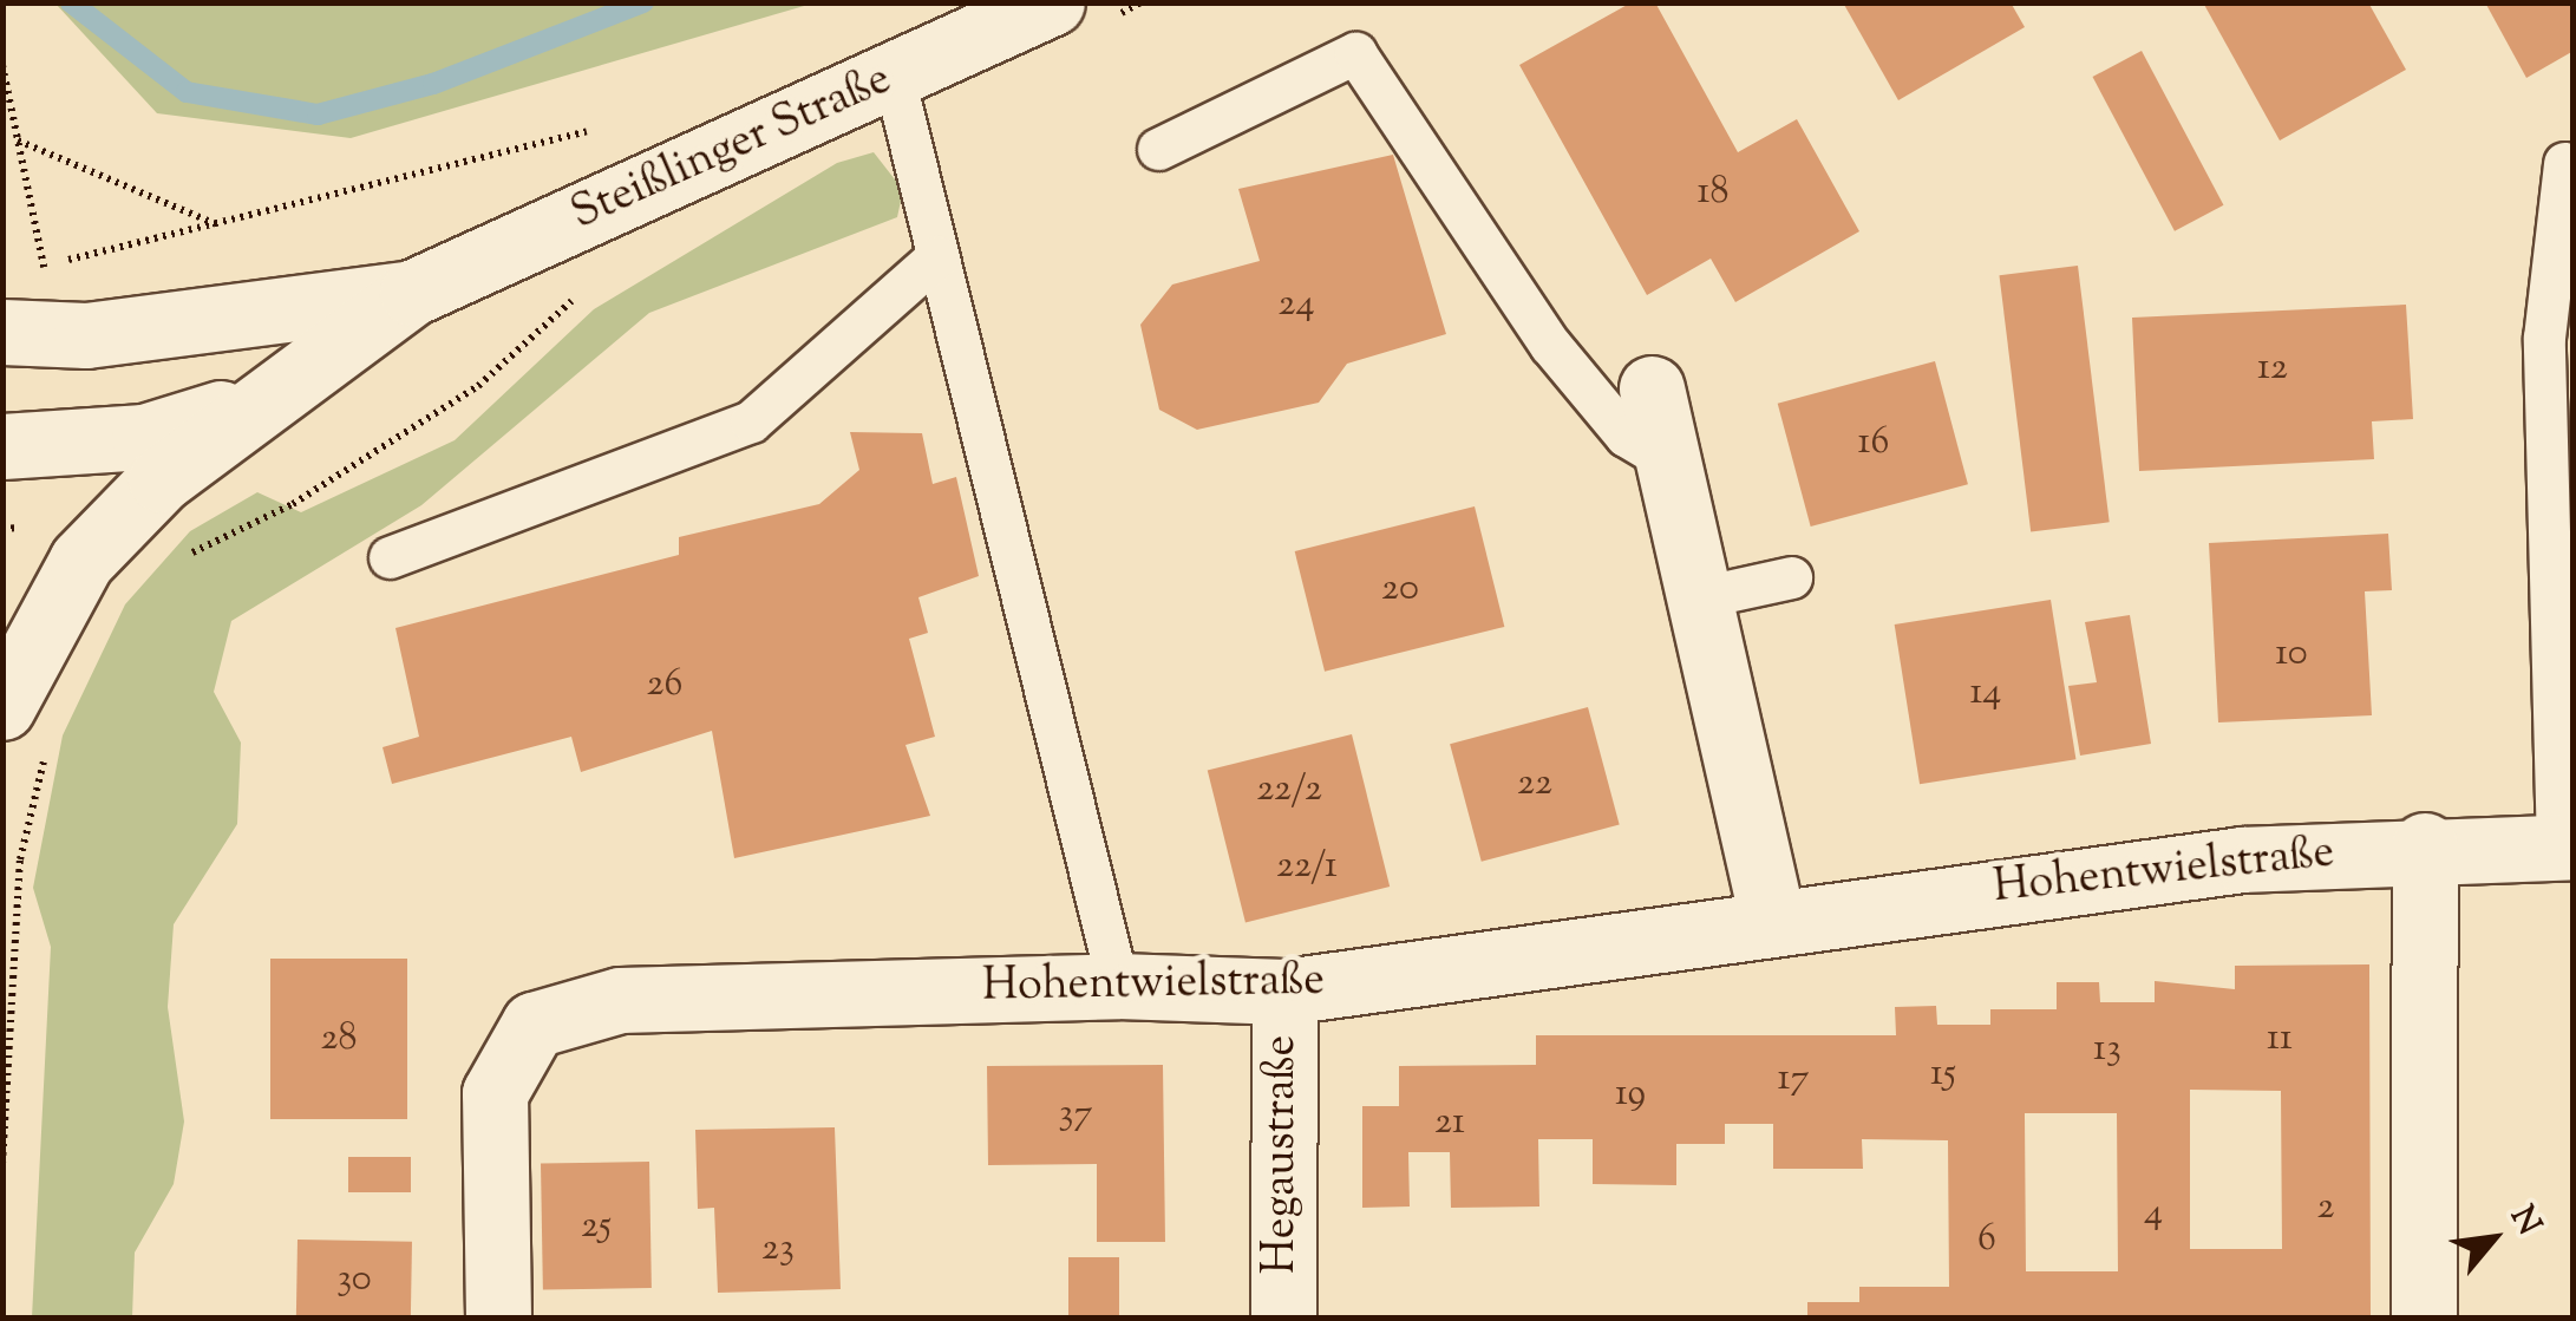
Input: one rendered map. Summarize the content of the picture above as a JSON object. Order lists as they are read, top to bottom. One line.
{"streets":{"street":["Steißlinger Straße","Hohentwielstraße","Hegaustraße"]},"crossings":[["Hohentwielstraße","Hegaustraße"]],"house_numbers":["18","24","12","16","20","10","26","14","22","22/2","22/1","28","11","13","15","17","19","37","21","2","4","25","6","23","30"],"north":"top right"}
